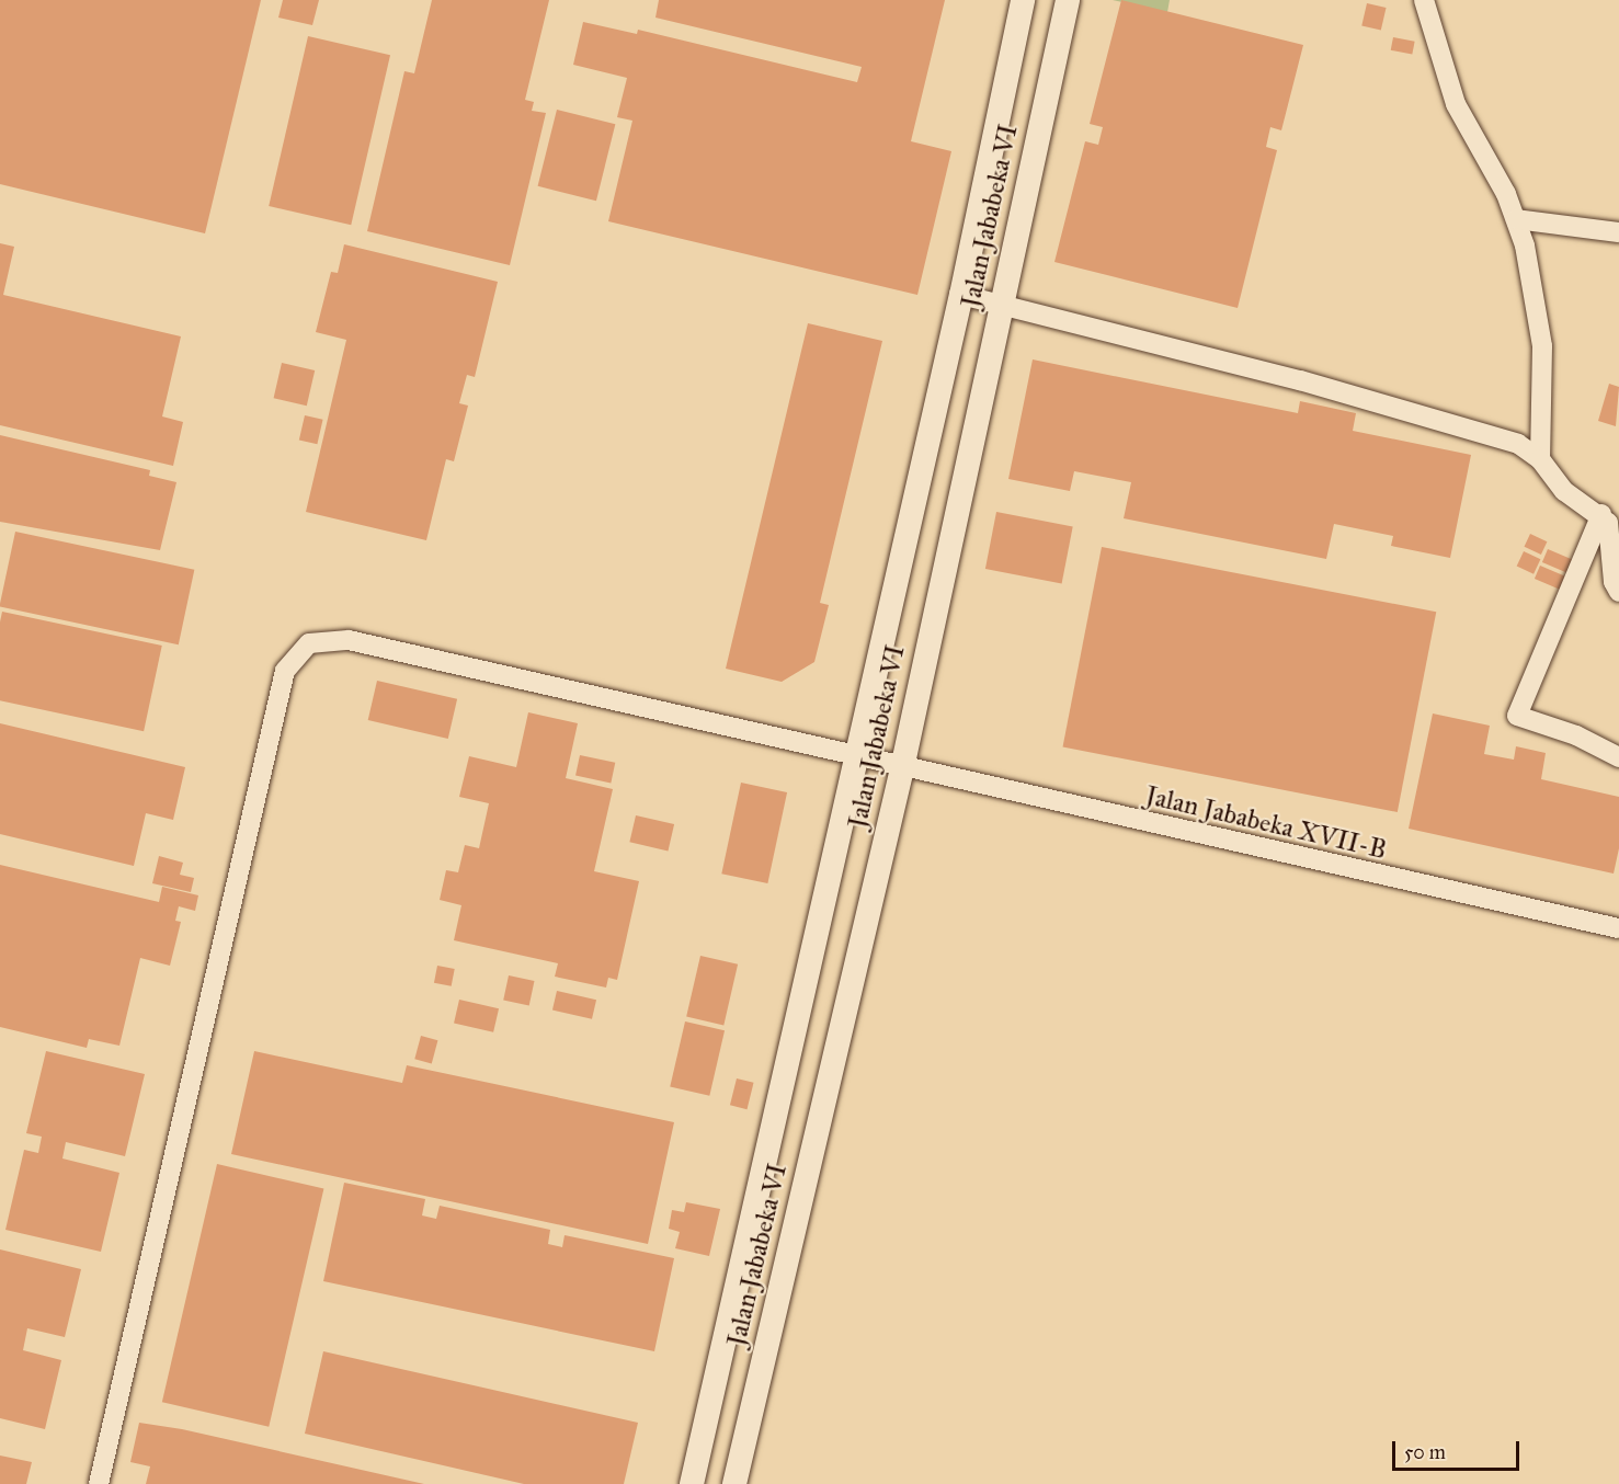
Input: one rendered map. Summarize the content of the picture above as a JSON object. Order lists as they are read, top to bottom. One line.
{"streets":{"street":["Jalan Jababeka VI","Jalan Jababeka XVII-B"]},"crossings":[["Jalan Jababeka VI","Jalan Jababeka XVII-B"]],"scale_bar":"50 m"}
